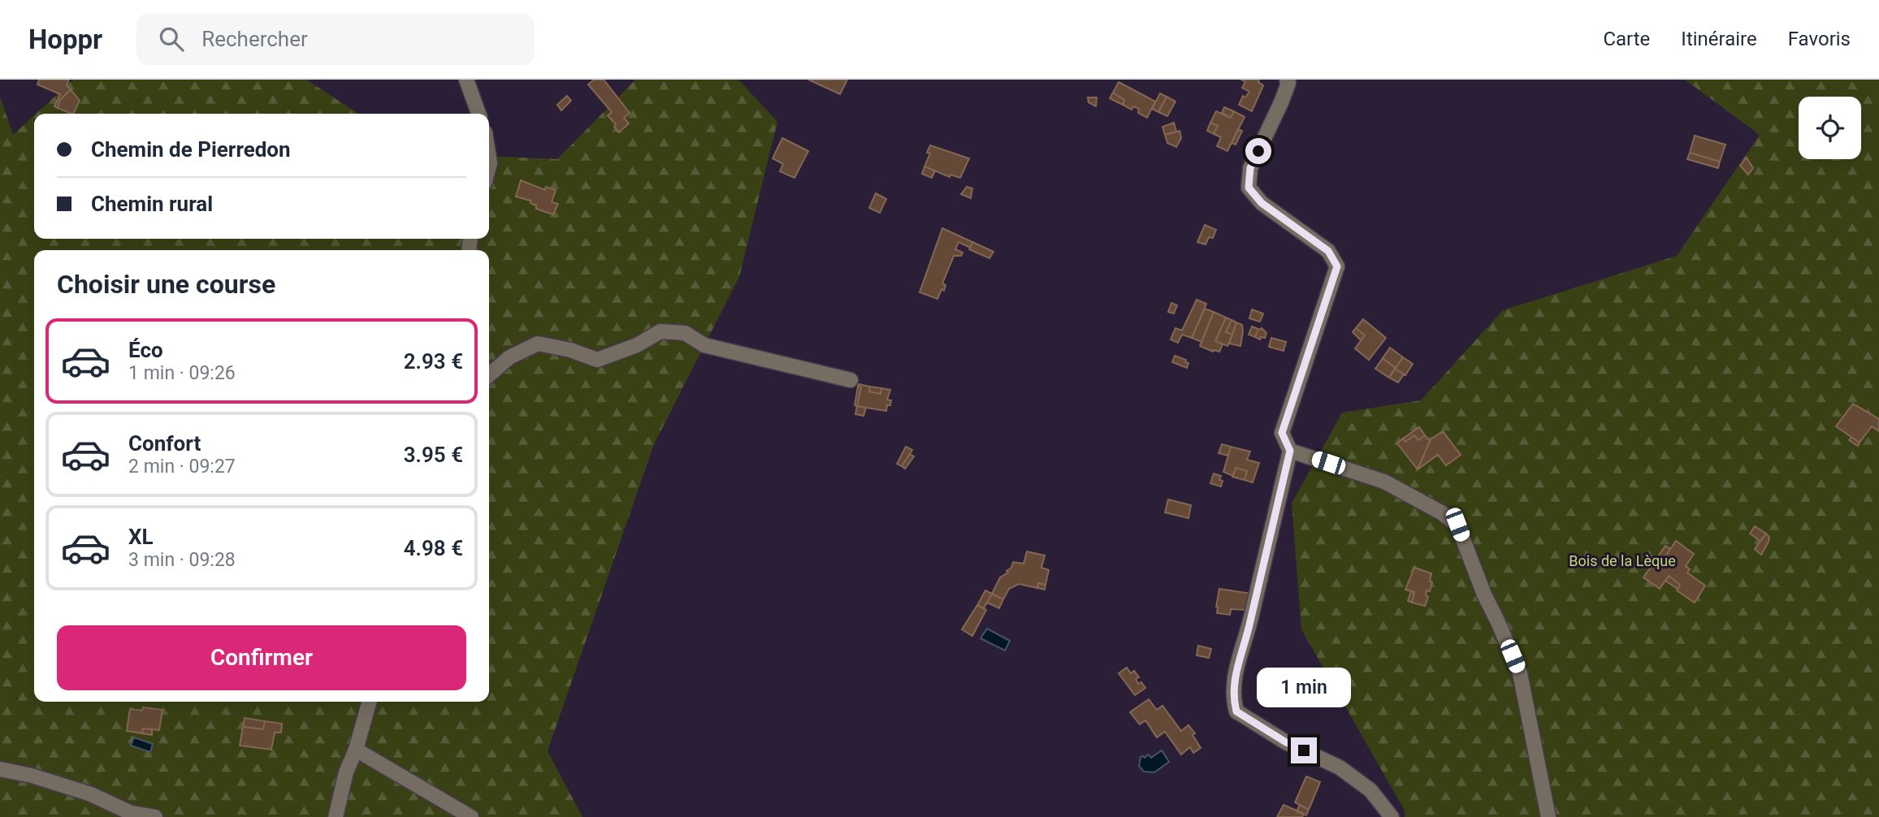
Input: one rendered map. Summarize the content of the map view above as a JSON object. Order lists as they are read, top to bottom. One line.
{"parks":["Bois de la Lèque"],"page":{"header":"Hoppr","search":"Rechercher","nav":["Carte","Itinéraire","Favoris"],"banner":["Chemin de Pierredon","Chemin rural"],"heading":"Choisir une course","list":[{"name":"Éco","note":"1 min · 09:26","value":"2.93 €"},{"name":"Confort","note":"2 min · 09:27","value":"3.95 €"},{"name":"XL","note":"3 min · 09:28","value":"4.98 €"}],"buttons":"Confirmer","bubble":"1 min"}}
